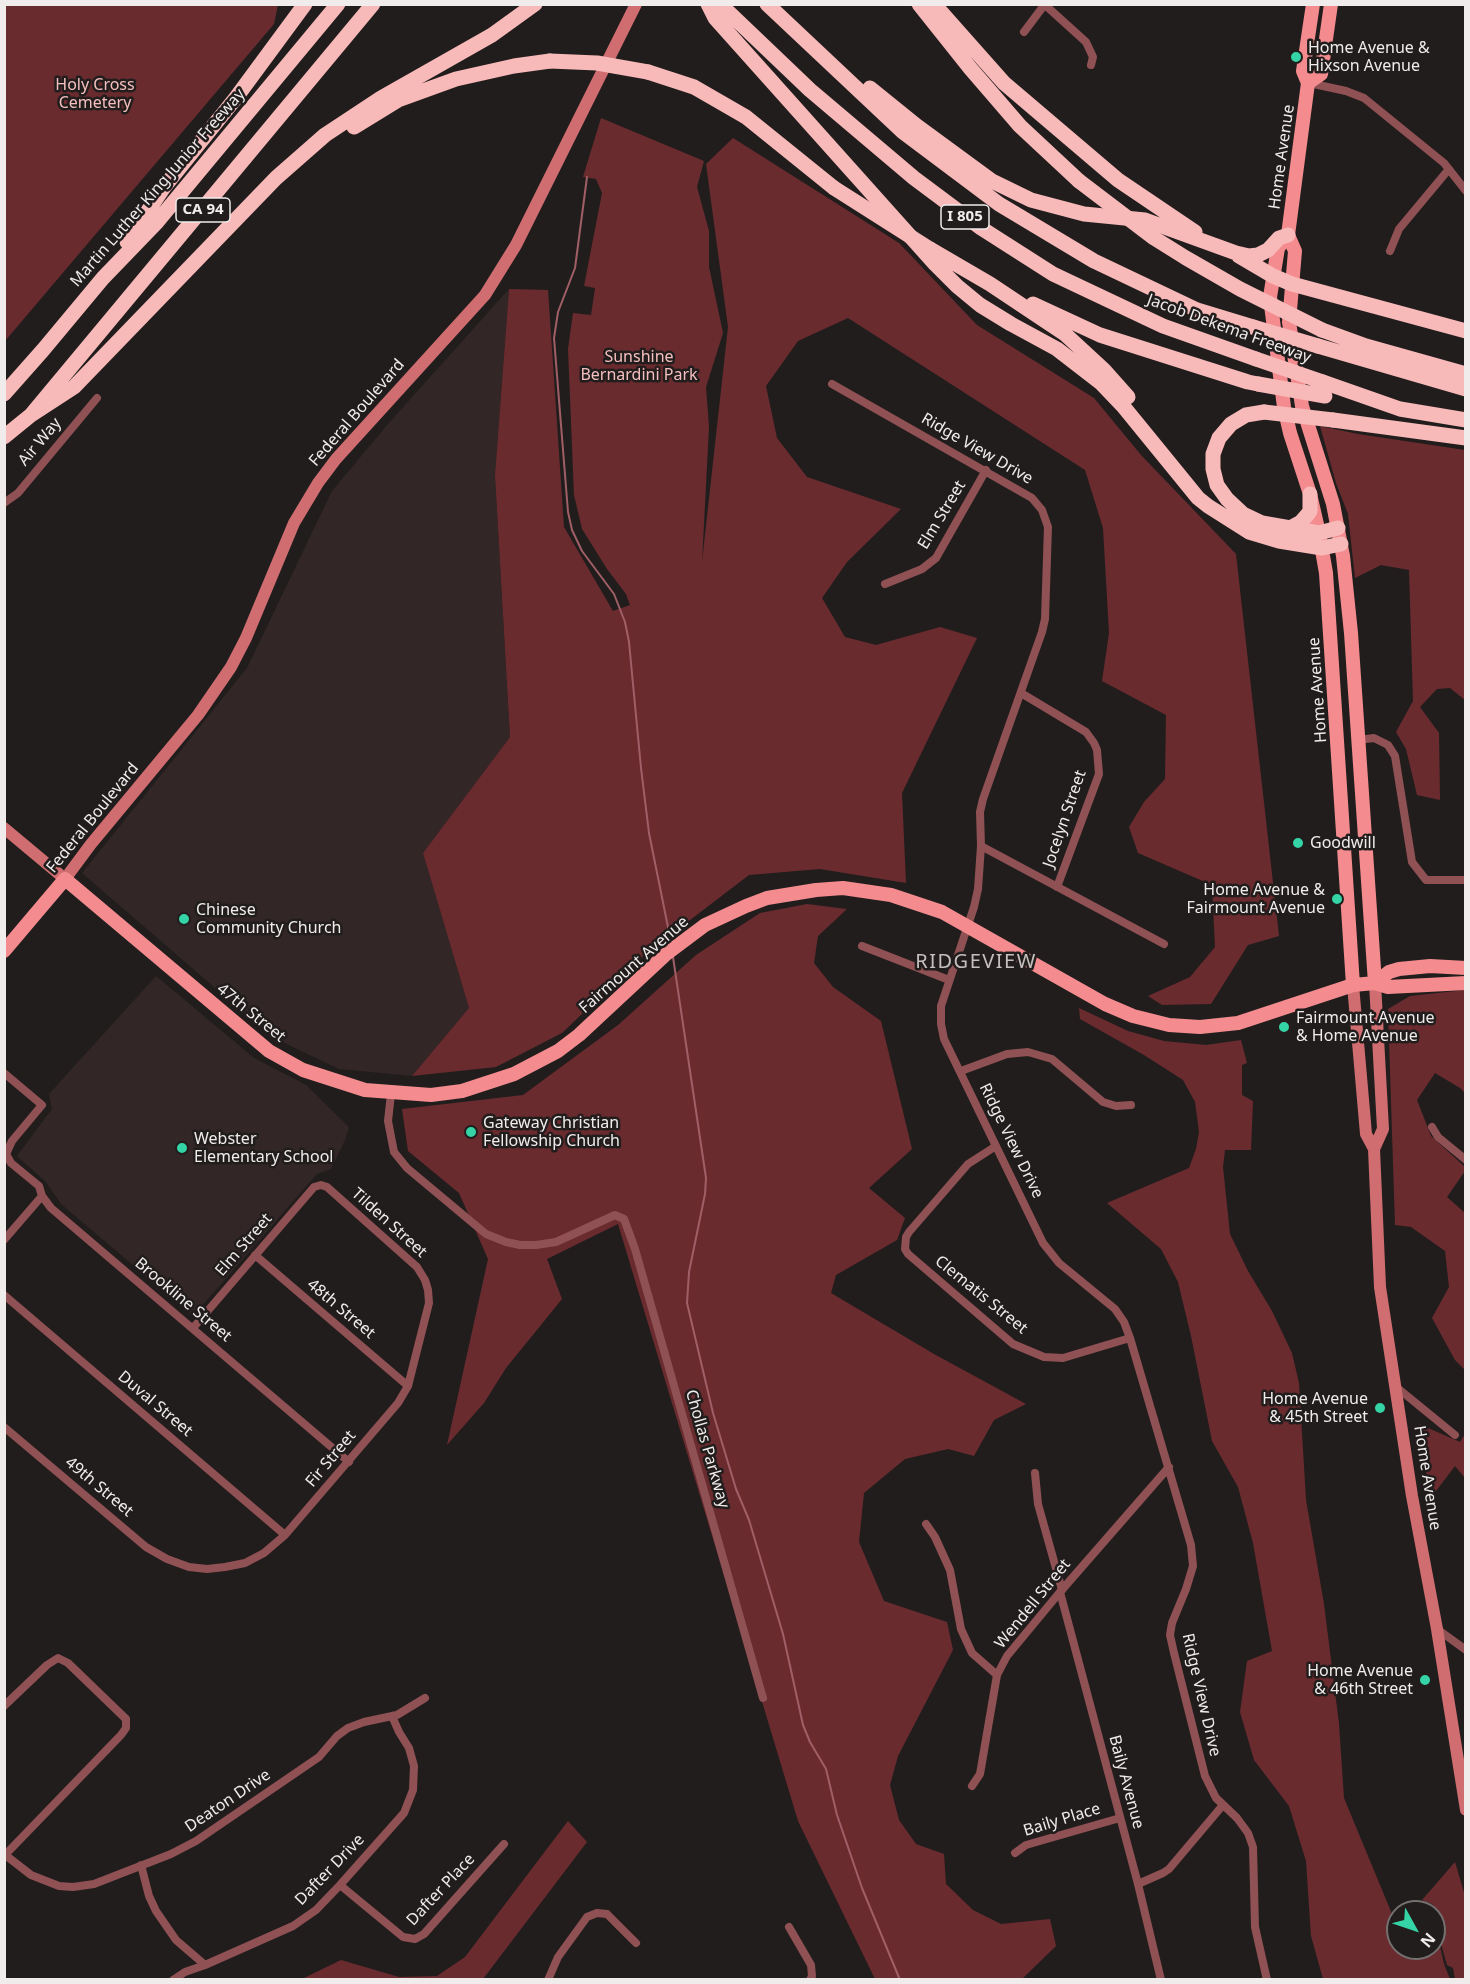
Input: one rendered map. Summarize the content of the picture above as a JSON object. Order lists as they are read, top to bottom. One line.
{"streets":{"highway":["Martin Luther King Junior Freeway","CA 94","I 805","Jacob Dekema Freeway"],"main road":["Home Avenue","Federal Boulevard","Fairmount Avenue","47th Street"],"street":["Air Way","Ridge View Drive","Elm Street","Jocelyn Street","Tilden Street","Clematis Street","Brookline Street","48th Street","Duval Street","Chollas Parkway","Fir Street","49th Street","Wendell Street","Baily Avenue","Deaton Drive","Baily Place","Dafter Drive","Dafter Place"]},"crossings":[["Home Avenue","Fairmount Avenue"],["Federal Boulevard","47th Street"],["Ridge View Drive","Elm Street"],["Ridge View Drive","Jocelyn Street"],["Ridge View Drive","Fairmount Avenue"],["Ridge View Drive","Clematis Street"],["Ridge View Drive","Wendell Street"],["Elm Street","Tilden Street"],["Elm Street","Brookline Street"],["Elm Street","48th Street"],["Fairmount Avenue","47th Street"],["Fairmount Avenue","Chollas Parkway"],["47th Street","Chollas Parkway"],["Tilden Street","Fir Street"],["Brookline Street","Fir Street"],["48th Street","Fir Street"],["Duval Street","Fir Street"],["Fir Street","49th Street"],["Wendell Street","Baily Avenue"],["Baily Avenue","Baily Place"],["Deaton Drive","Dafter Drive"],["Dafter Drive","Dafter Place"]],"districts":["RIDGEVIEW"],"parks":["Holy Cross Cemetery","Sunshine Bernardini Park"],"places":["Home Avenue & Hixson Avenue","Goodwill","Home Avenue & Fairmount Avenue","Chinese Community Church","Fairmount Avenue & Home Avenue","Gateway Christian Fellowship Church","Webster Elementary School","Home Avenue & 45th Street","Home Avenue & 46th Street"],"north":"bottom right"}
